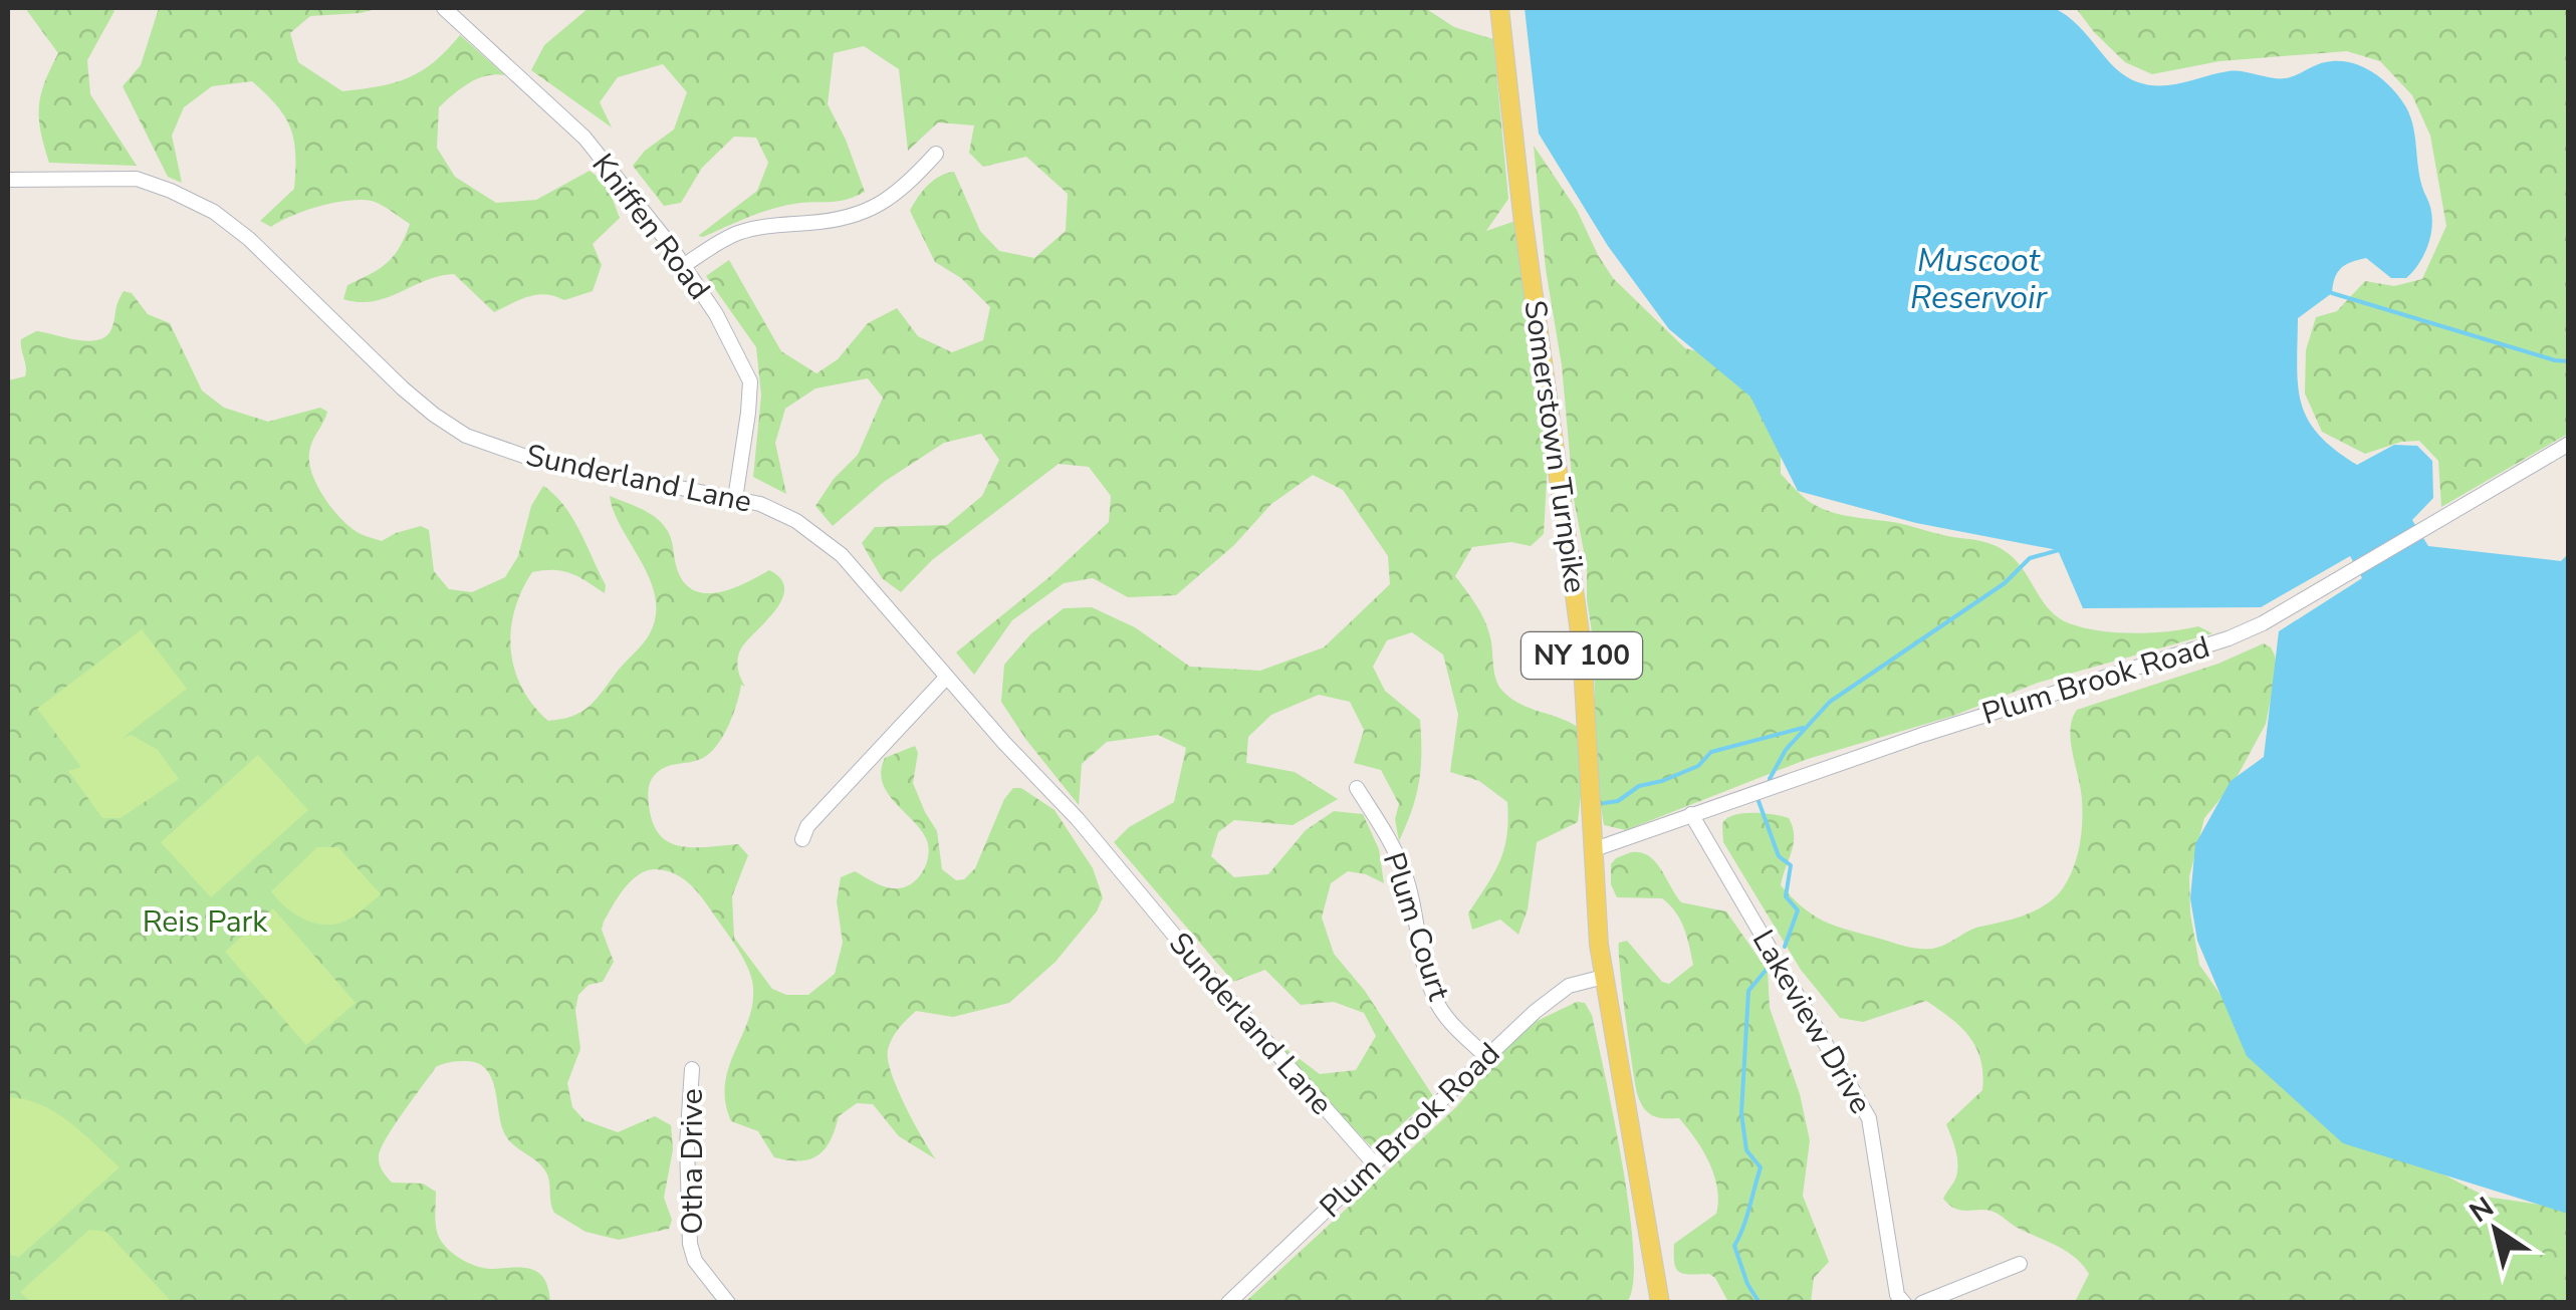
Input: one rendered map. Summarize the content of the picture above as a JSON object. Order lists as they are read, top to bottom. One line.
{"streets":{"main road":["Somerstown Turnpike","NY 100"],"street":["Kniffen Road","Sunderland Lane","Plum Brook Road","Plum Court","Lakeview Drive","Otha Drive"]},"crossings":[["Kniffen Road","Sunderland Lane"],["Somerstown Turnpike","Plum Brook Road"],["Sunderland Lane","Plum Brook Road"],["Plum Brook Road","Plum Court"],["Plum Brook Road","Lakeview Drive"]],"water":["Muscoot Reservoir"],"parks":["Reis Park"],"north":"top left"}
